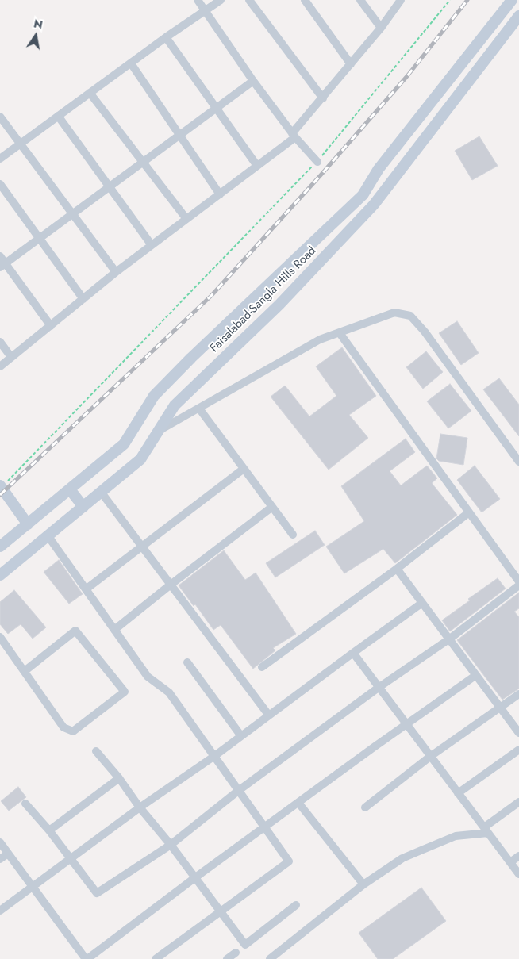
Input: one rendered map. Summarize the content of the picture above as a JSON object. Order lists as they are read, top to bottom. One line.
{"streets":{"main road":["Faisalabad-Sangla Hills Road"]},"north":"top"}
